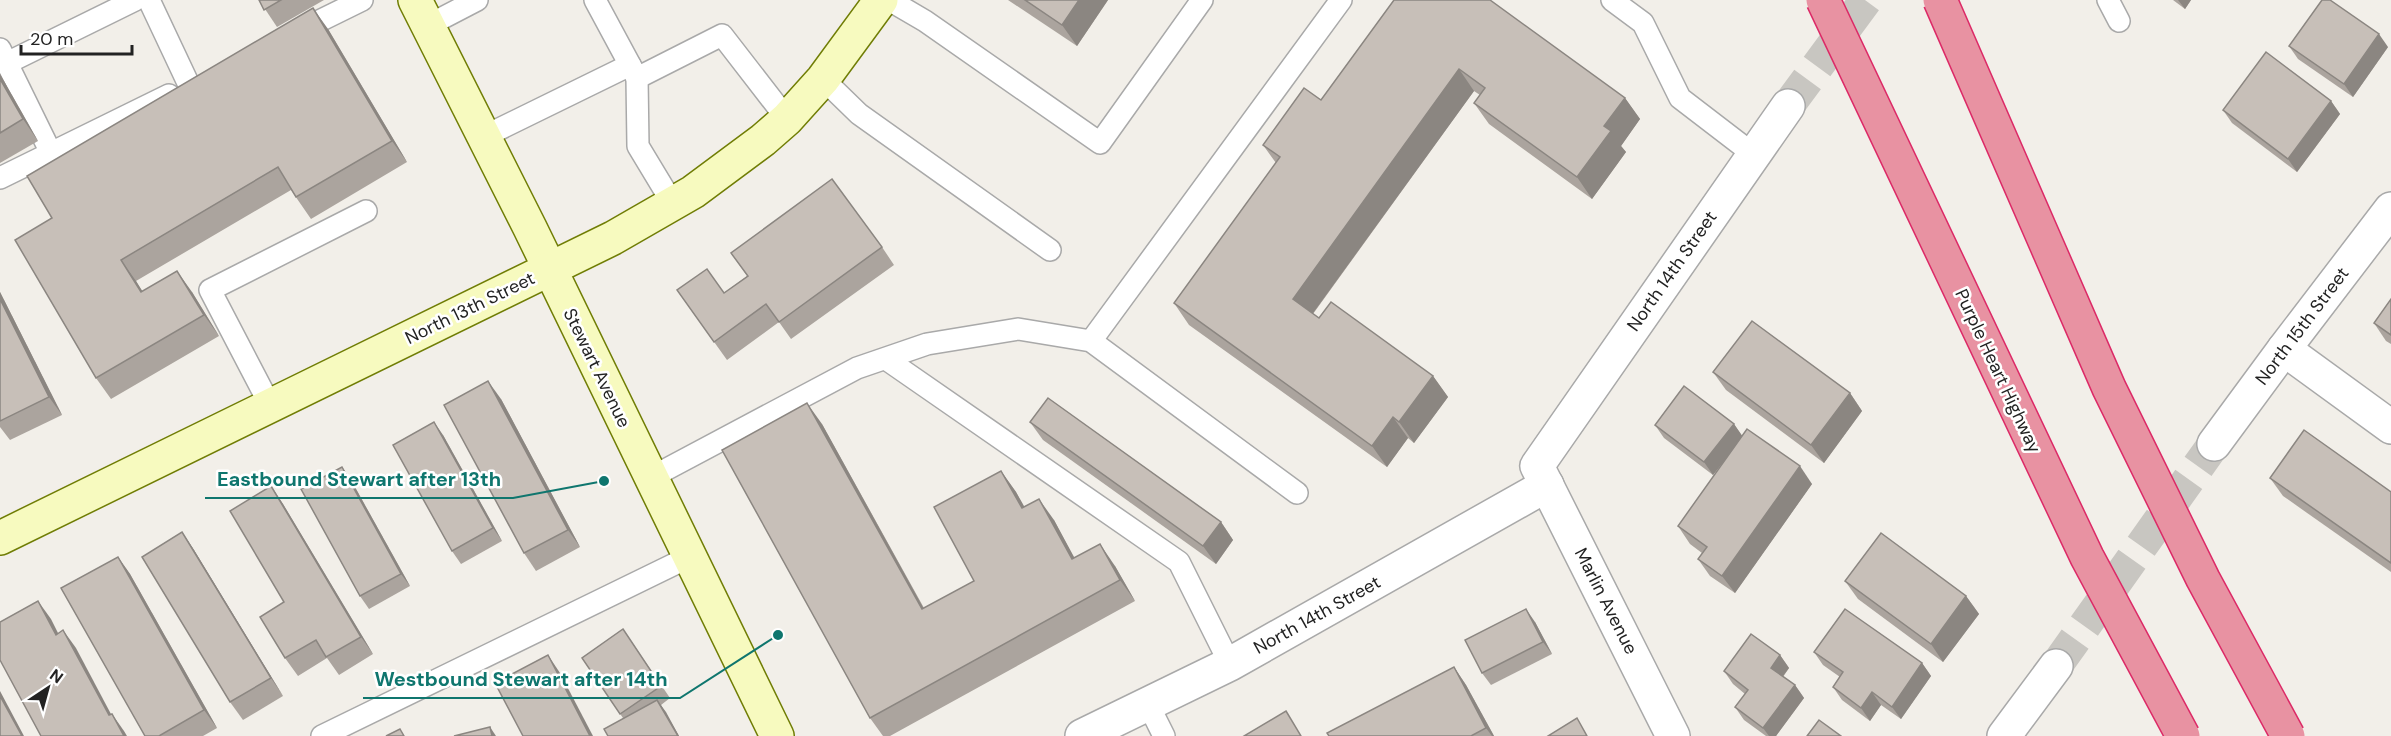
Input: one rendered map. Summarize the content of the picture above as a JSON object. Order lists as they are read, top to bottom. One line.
{"streets":{"highway":["Purple Heart Highway"],"main road":["North 13th Street","Stewart Avenue"],"street":["North 14th Street","North 15th Street","Marlin Avenue"]},"crossings":[["North 14th Street","Marlin Avenue"],["North 13th Street","Stewart Avenue"]],"places":["Eastbound Stewart after 13th","Westbound Stewart after 14th"],"scale_bar":"20 m","north":"top right"}
